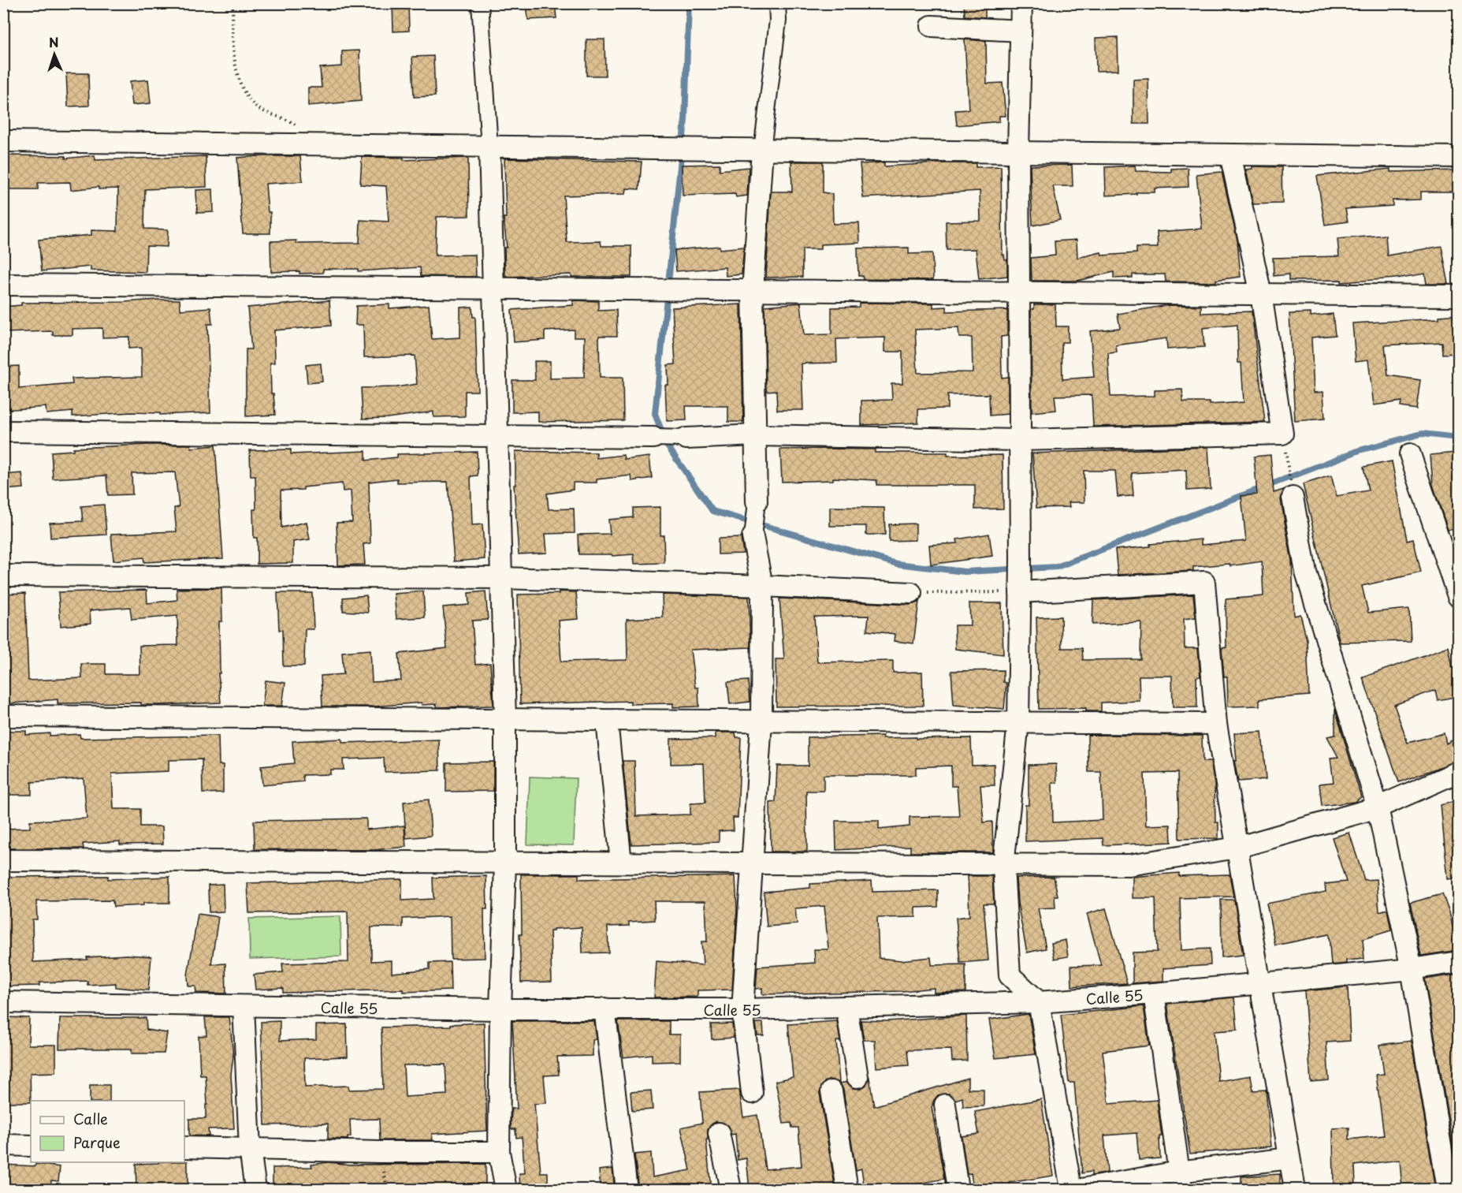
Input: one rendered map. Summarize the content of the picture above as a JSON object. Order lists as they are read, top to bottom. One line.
{"streets":{"street":["Calle 55"]},"legend":["Calle","Parque"],"north":"top"}
